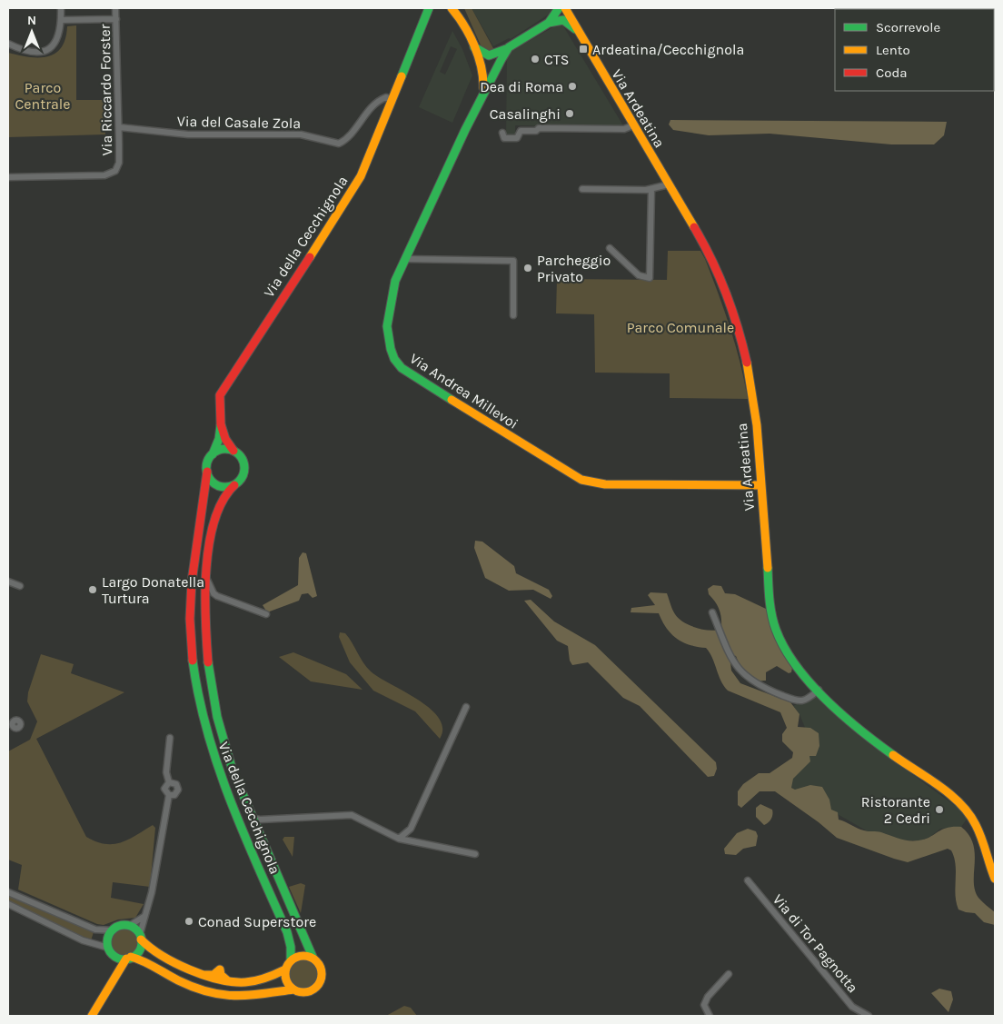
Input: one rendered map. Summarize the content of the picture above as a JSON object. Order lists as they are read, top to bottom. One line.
{"streets":{"street":["Via Riccardo Forster","Via Ardeatina","Via del Casale Zola","Via della Cecchignola","Via Andrea Millevoi","Via di Tor Pagnotta"]},"crossings":[["Via Riccardo Forster","Via del Casale Zola"],["Via Ardeatina","Via Andrea Millevoi"],["Via del Casale Zola","Via della Cecchignola"]],"parks":["Parco Centrale","Parco Comunale"],"places":{"transit":["Ardeatina/Cecchignola"],"other":["CTS","Dea di Roma","Casalinghi","Parcheggio Privato","Largo Donatella Turtura","Ristorante 2 Cedri","Conad Superstore"]},"legend":["Scorrevole","Lento","Coda"],"north":"top"}
